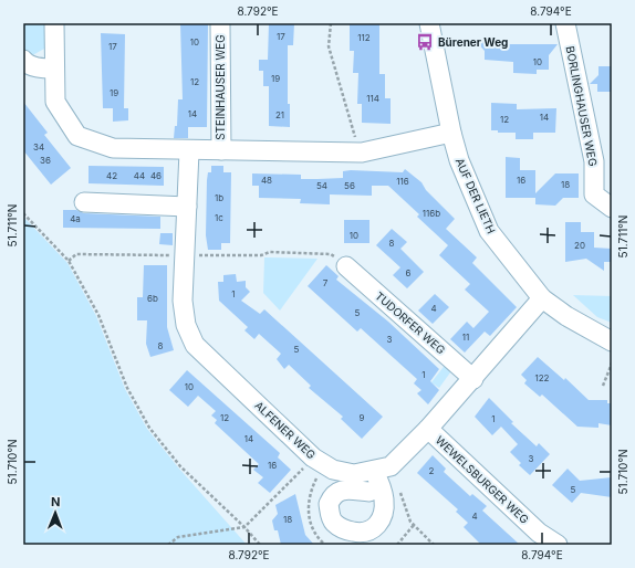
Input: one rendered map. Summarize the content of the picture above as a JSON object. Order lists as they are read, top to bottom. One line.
{"streets":{"street":["STEINHAUSER WEG","BORLINGHAUSER WEG","AUF DER LIETH","TUDORFER WEG","ALFENER WEG","WEWELSBURGER WEG"]},"places":{"bus stop":["Bürener Weg"]},"house_numbers":["17","112","10","17","10","19","12","19","114","14","21","14","12","34","36","42","44","46","48","16","116","18","54","56","1b","116b","1c","4a","10","8","20","6","7","1","6b","4","5","11","3","8","5","1","122","10","12","9","1","14","3","16","2","5","4","18"],"north":"top","coordinates":["8.792°E","8.794°E","51.711°N","51.710°N"]}
